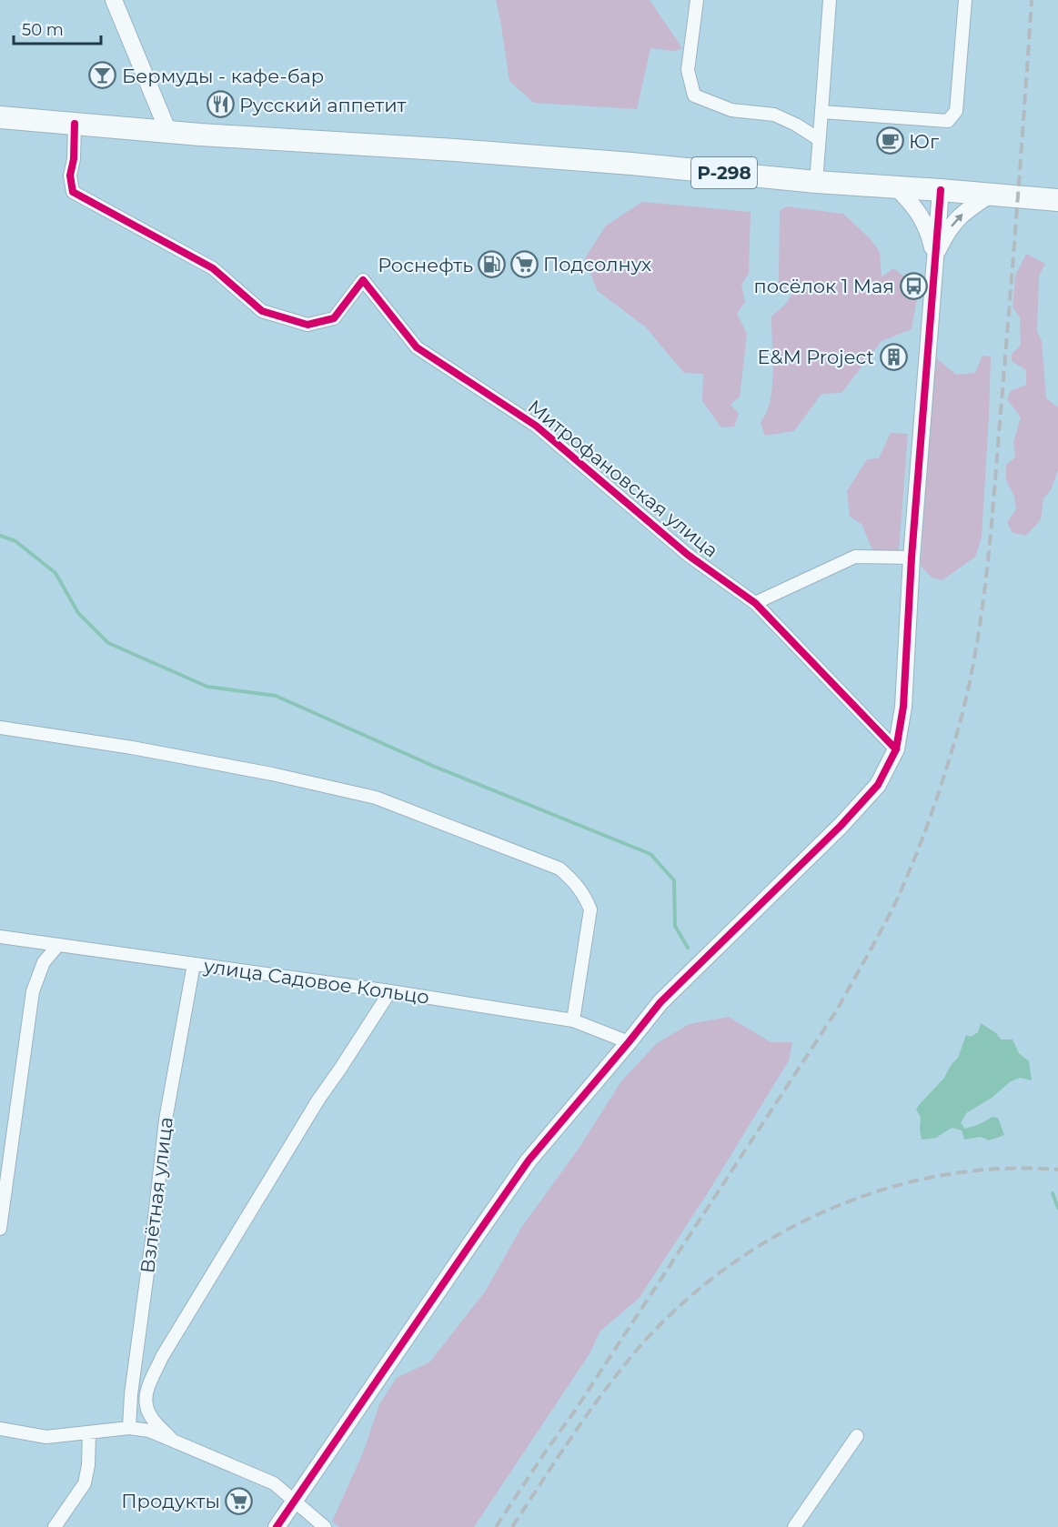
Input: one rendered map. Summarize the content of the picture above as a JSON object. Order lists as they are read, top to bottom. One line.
{"streets":{"highway":["Р-298"],"street":["Митрофановская улица","улица Садовое Кольцо","Взлётная улица"]},"crossings":[["Р-298","Митрофановская улица"],["улица Садовое Кольцо","Взлётная улица"]],"places":{"bar":["Бермуды - кафе-бар"],"restaurant":["Русский аппетит"],"cafe":["Юг"],"supermarket":["Подсолнух","Продукты"],"fuel station":["Роснефть"],"bus stop":["посёлок 1 Мая"],"building":["E&M Project"]},"scale_bar":"50 m"}
